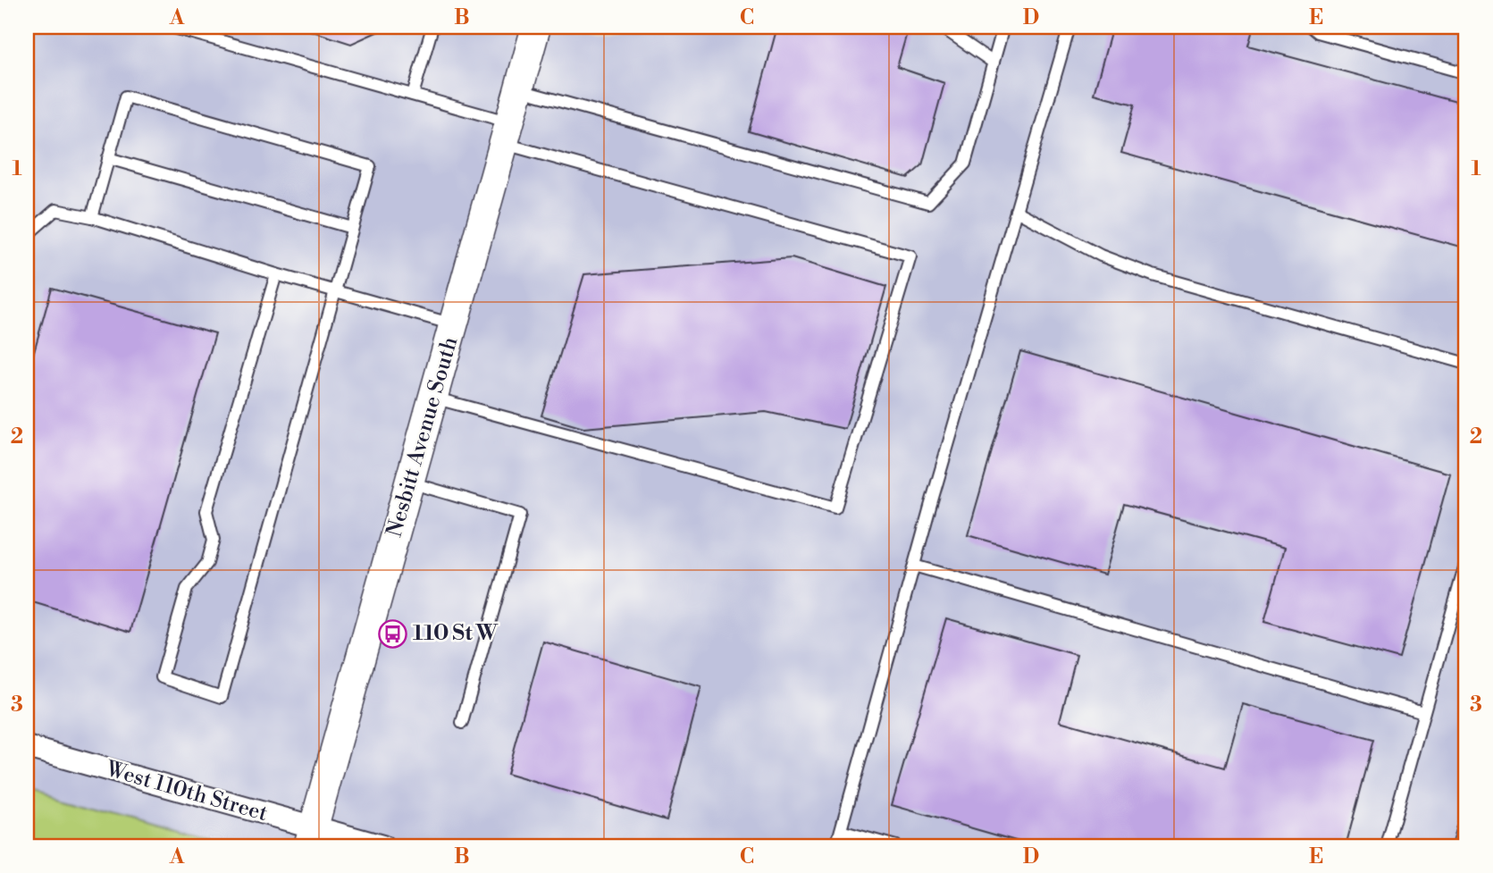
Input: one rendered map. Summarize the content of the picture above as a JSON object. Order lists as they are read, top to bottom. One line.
{"streets":{"street":["Nesbitt Avenue South","West 110th Street"]},"crossings":[["Nesbitt Avenue South","West 110th Street"]],"places":{"bus stop":["110 St W"]},"grid":{"columns":["A","B","C","D","E"],"rows":["1","2","3"]}}
